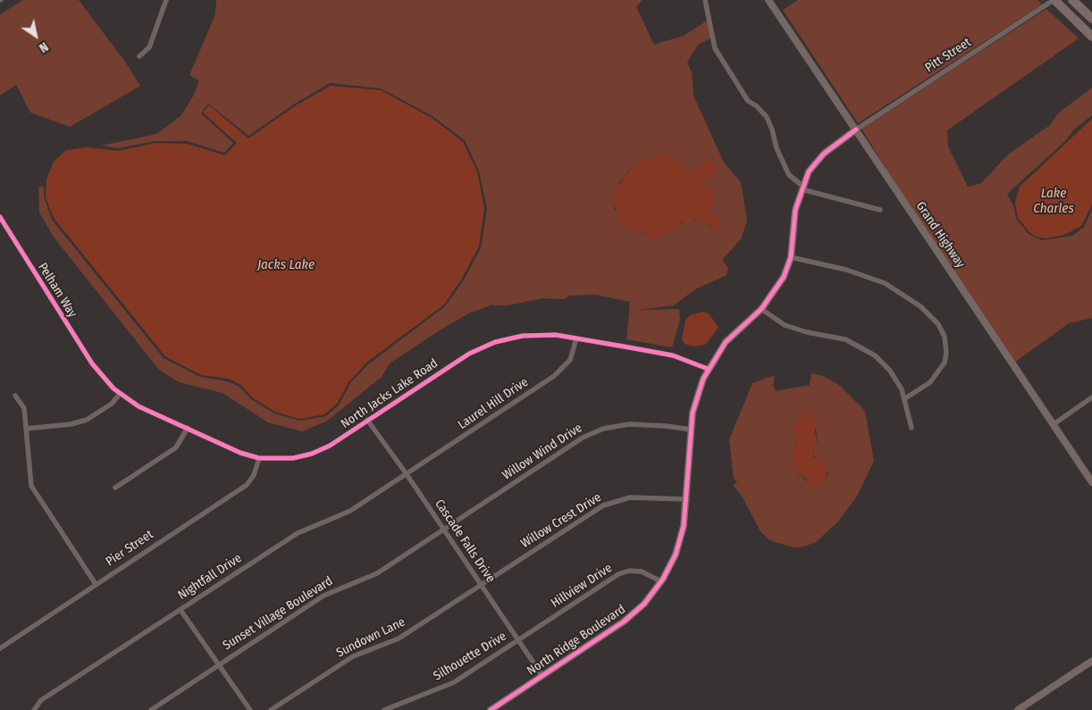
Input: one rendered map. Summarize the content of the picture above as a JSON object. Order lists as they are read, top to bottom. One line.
{"streets":{"street":["Pitt Street","Grand Highway","Pelham Way","North Jacks Lake Road","Laurel Hill Drive","Willow Wind Drive","Willow Crest Drive","Cascade Falls Drive","Pier Street","Nightfall Drive","Hillview Drive","Sunset Village Boulevard","Sundown Lane","North Ridge Boulevard","Silhouette Drive"]},"crossings":[["Pitt Street","Grand Highway"],["Pelham Way","North Jacks Lake Road"],["North Jacks Lake Road","Laurel Hill Drive"],["North Jacks Lake Road","Cascade Falls Drive"],["North Jacks Lake Road","Pier Street"],["North Jacks Lake Road","North Ridge Boulevard"],["Laurel Hill Drive","Cascade Falls Drive"],["Laurel Hill Drive","Nightfall Drive"],["Willow Wind Drive","Cascade Falls Drive"],["Willow Wind Drive","Sunset Village Boulevard"],["Willow Wind Drive","North Ridge Boulevard"],["Willow Crest Drive","Cascade Falls Drive"],["Willow Crest Drive","Sundown Lane"],["Willow Crest Drive","North Ridge Boulevard"],["Cascade Falls Drive","Nightfall Drive"],["Cascade Falls Drive","Hillview Drive"],["Cascade Falls Drive","Sunset Village Boulevard"],["Cascade Falls Drive","Sundown Lane"],["Cascade Falls Drive","North Ridge Boulevard"],["Cascade Falls Drive","Silhouette Drive"],["Hillview Drive","North Ridge Boulevard"],["Hillview Drive","Silhouette Drive"]],"water":["Lake Charles","Jacks Lake"],"north":"bottom right"}
